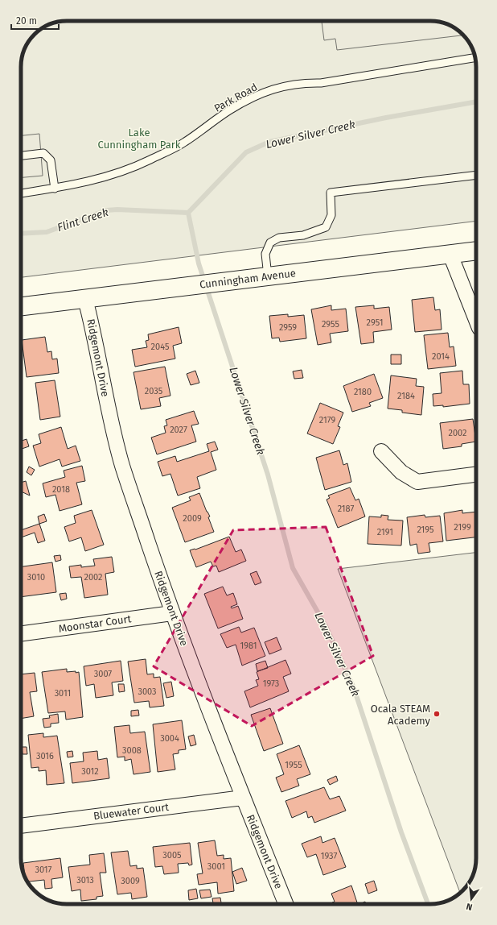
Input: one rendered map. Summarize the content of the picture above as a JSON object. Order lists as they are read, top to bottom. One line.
{"streets":{"street":["Cunningham Avenue","Ridgemont Drive","Moonstar Court","Bluewater Court"],"lane":["Park Road"]},"crossings":[["Cunningham Avenue","Ridgemont Drive"],["Ridgemont Drive","Moonstar Court"],["Ridgemont Drive","Bluewater Court"]],"water":["Lower Silver Creek","Flint Creek"],"parks":["Lake Cunningham Park"],"places":["Ocala STEAM Academy"],"house_numbers":["2951","2955","2959","2045","2014","2035","2180","2184","2179","2027","2002","2018","2187","2009","2199","2195","2191","3010","2002","1981","3007","1973","3003","3011","3004","3008","3016","1955","3012","3005","1937","3001","3017","3013","3009"],"scale_bar":"20 m","north":"bottom"}
